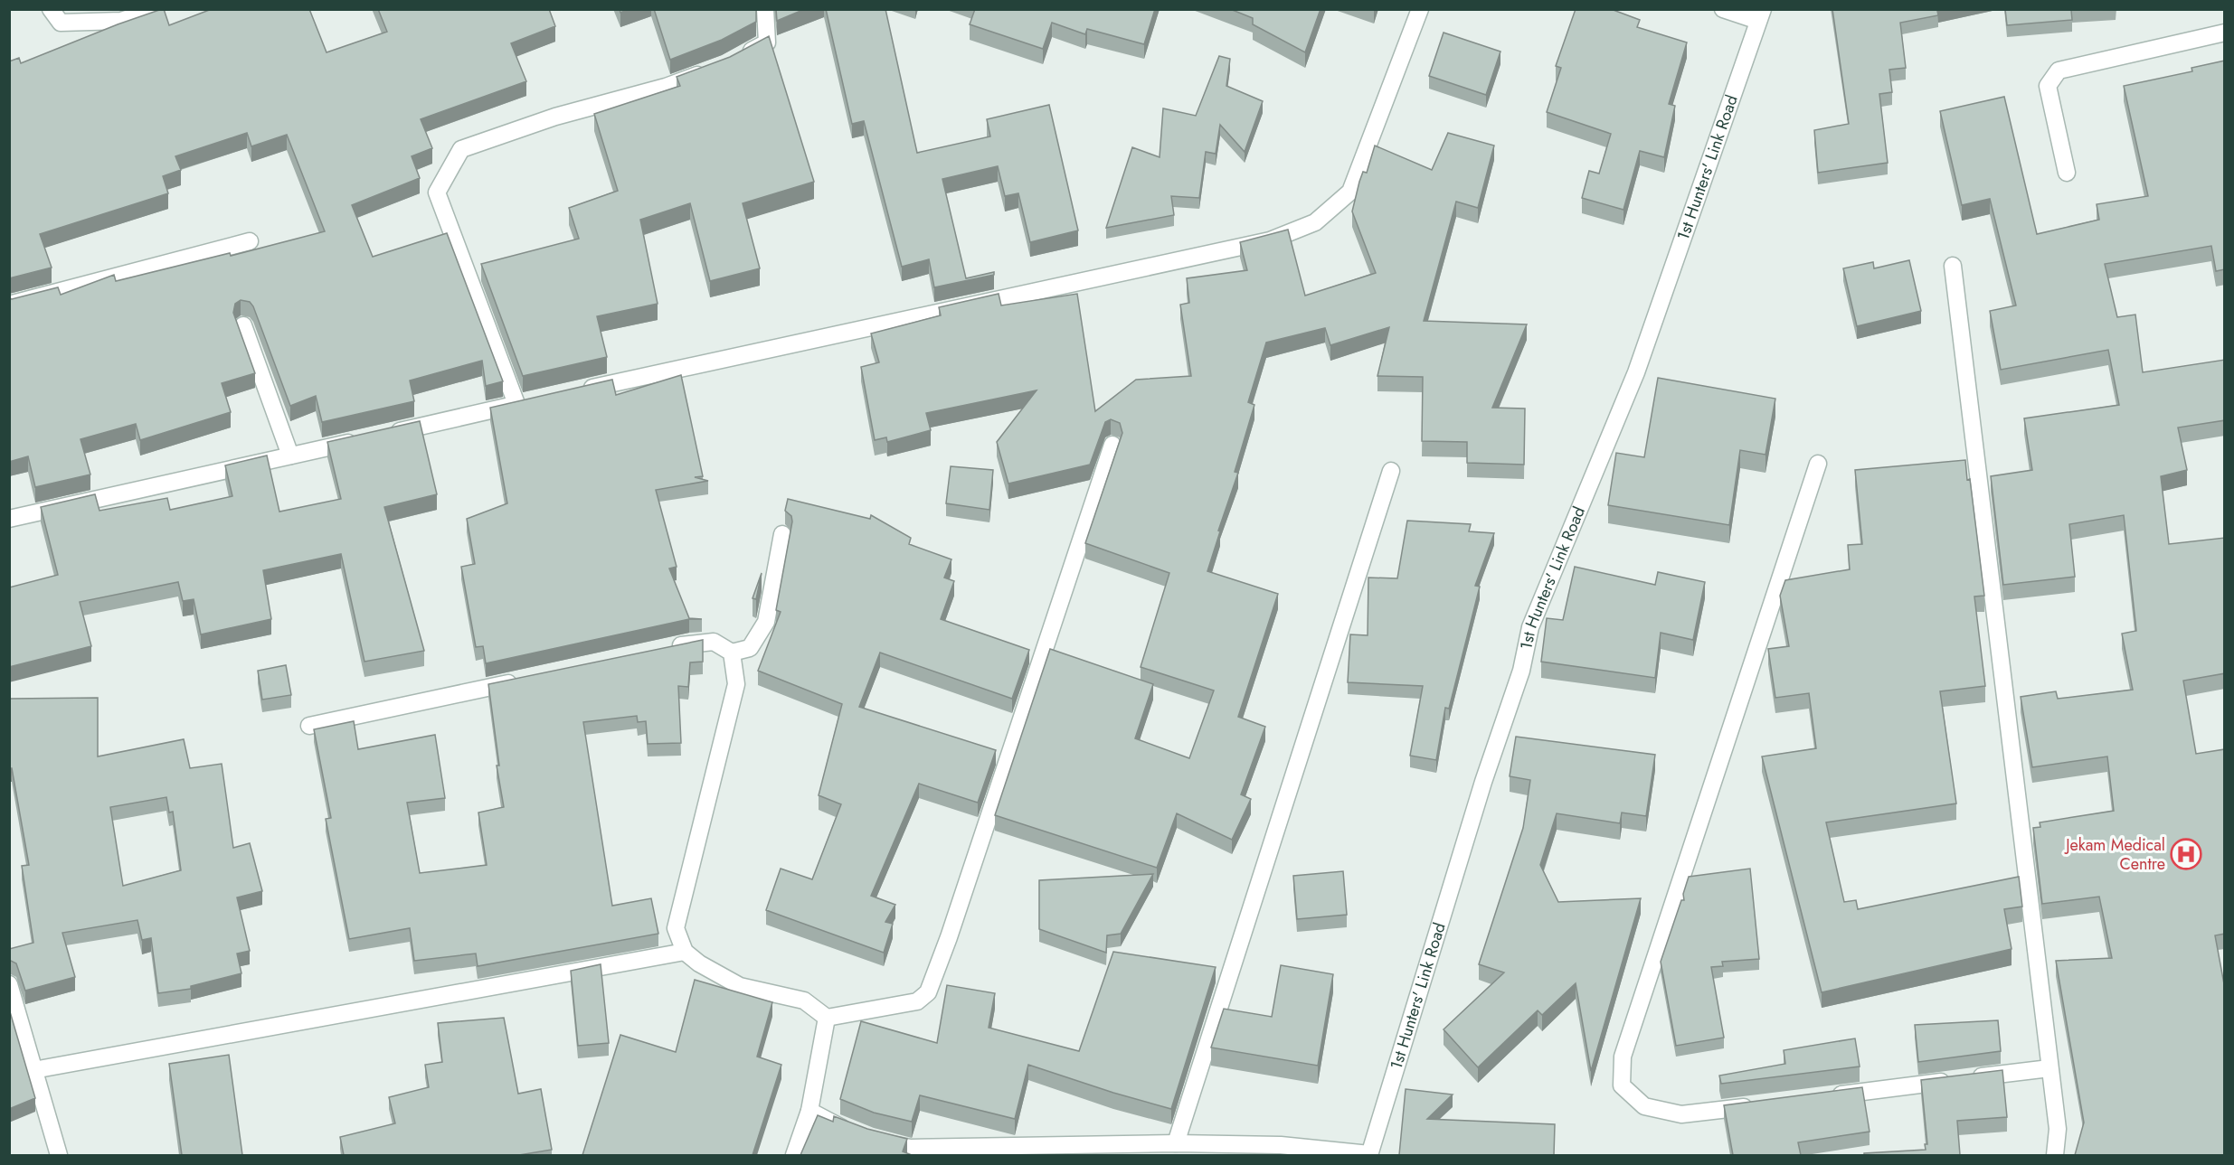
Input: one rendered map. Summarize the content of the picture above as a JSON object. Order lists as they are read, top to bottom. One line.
{"streets":{"street":["1st Hunters' Link Road"]},"places":{"hospital":["Jekam Medical Centre"]}}
